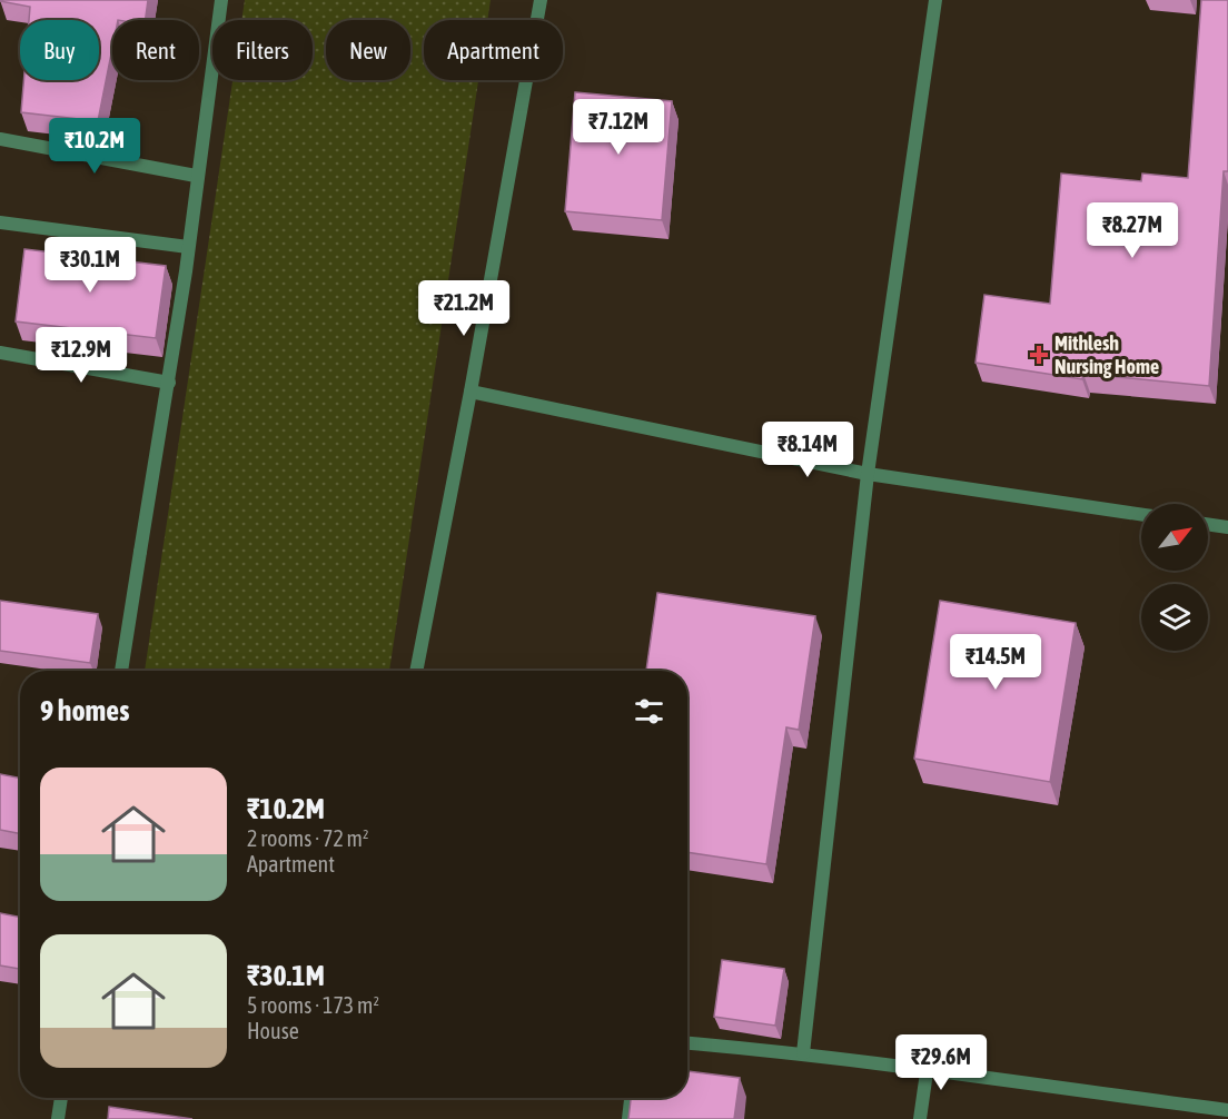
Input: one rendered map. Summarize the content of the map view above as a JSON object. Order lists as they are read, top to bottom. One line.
{"places":{"health":["Mithlesh Nursing Home"]},"north":"top right","page":{"chip":["Buy","Rent","Filters","New","Apartment"],"price":["₹7.12M","₹10.2M","₹8.27M","₹30.1M","₹21.2M","₹12.9M","₹8.14M","₹14.5M","₹29.6M"],"heading":"9 homes","list":[{"name":"₹10.2M","note":"2 rooms · 72 m² · Apartment"},{"name":"₹30.1M","note":"5 rooms · 173 m² · House"}]}}
